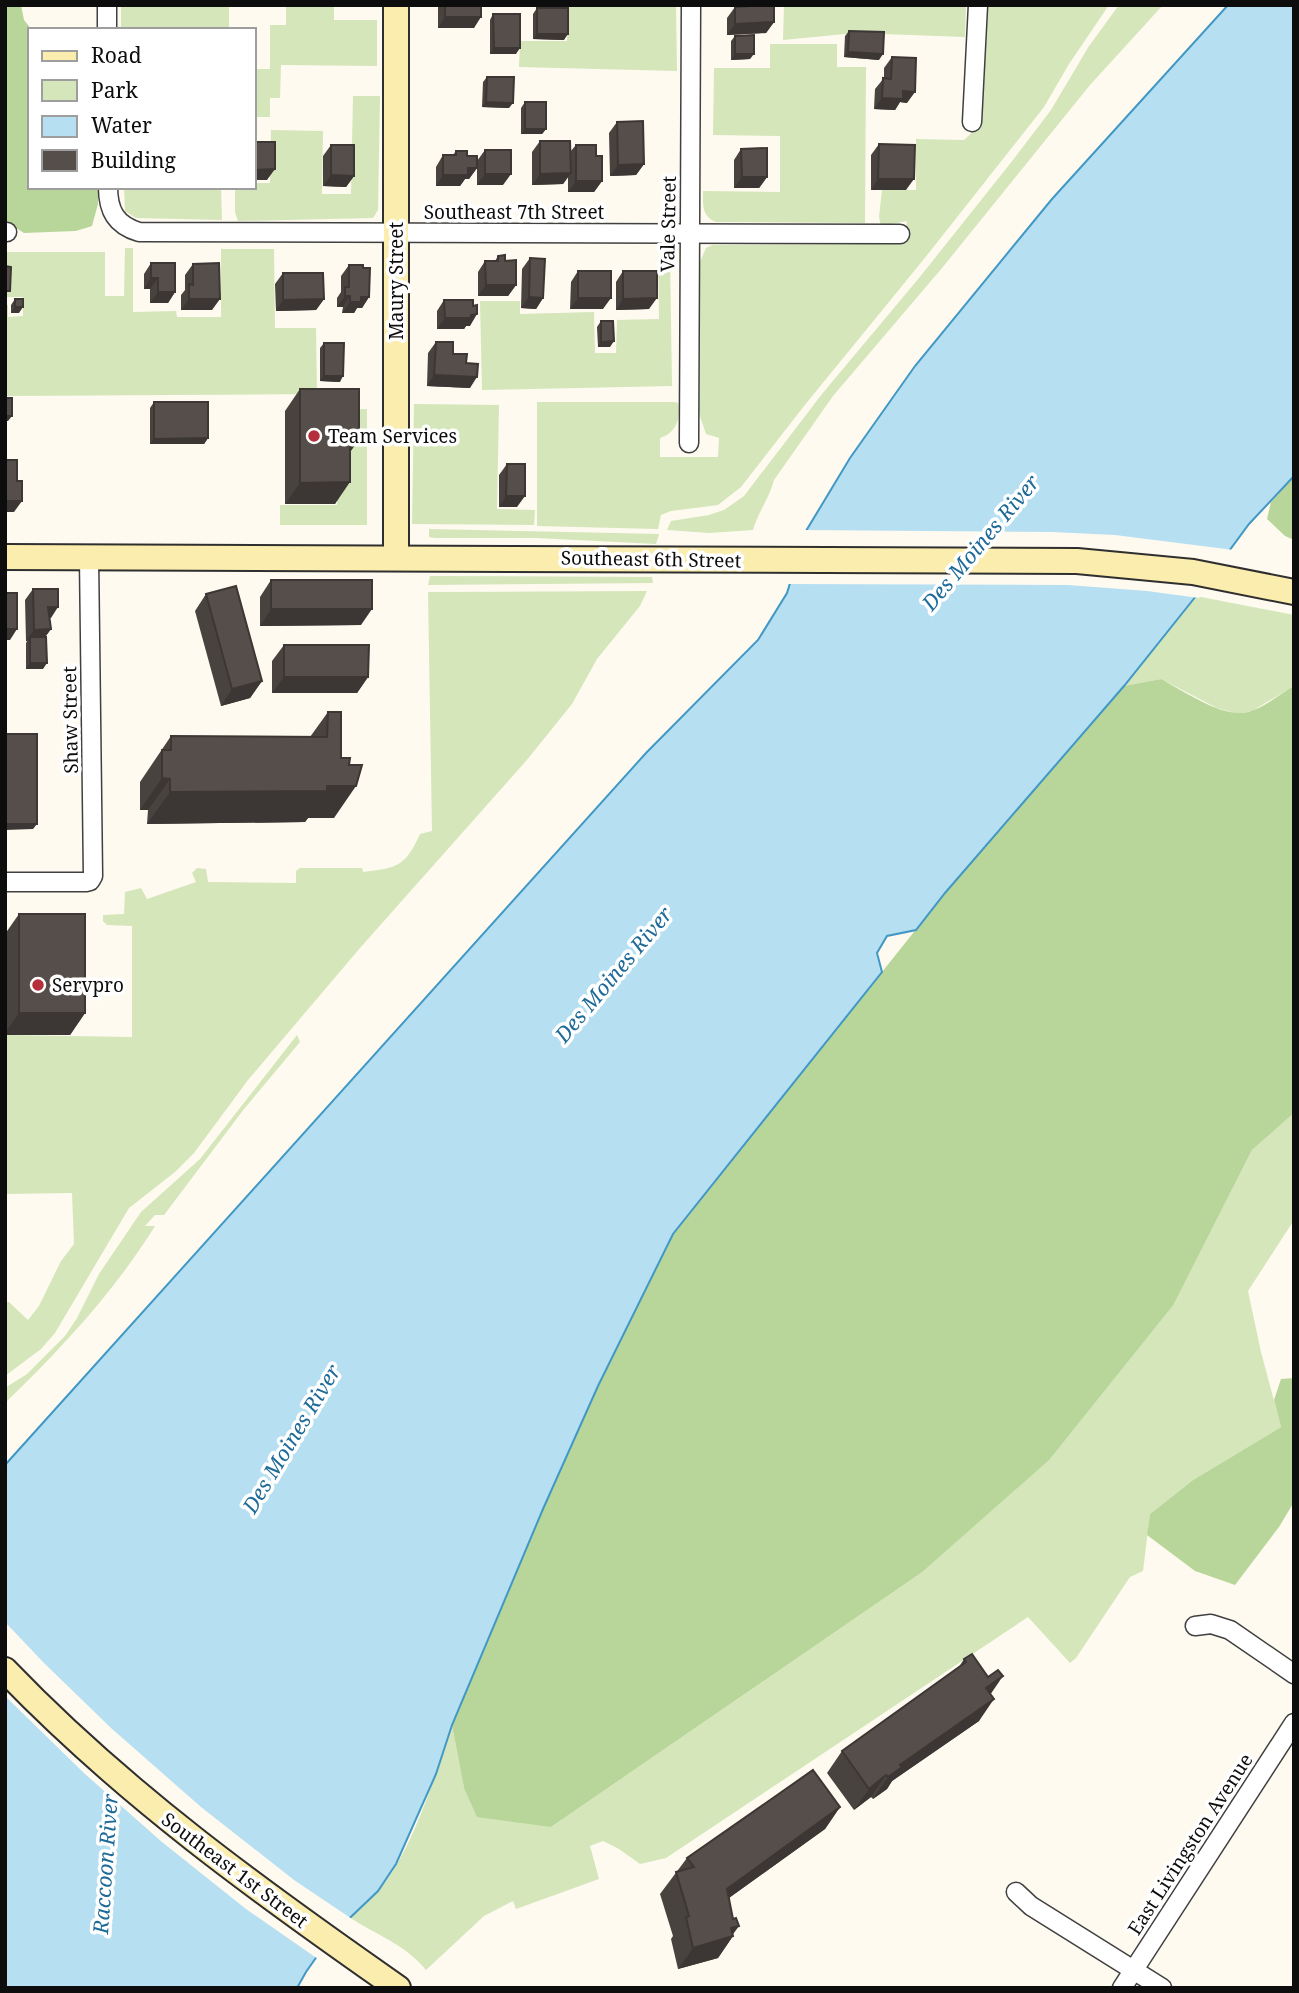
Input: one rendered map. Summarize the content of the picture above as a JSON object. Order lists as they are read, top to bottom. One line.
{"streets":{"main road":["Maury Street","Southeast 6th Street","Southeast 1st Street"],"street":["Southeast 7th Street","Vale Street","Shaw Street","East Livingston Avenue"]},"crossings":[["Southeast 7th Street","Vale Street"],["Southeast 7th Street","Maury Street"],["Maury Street","Southeast 6th Street"],["Southeast 6th Street","Shaw Street"]],"water":["Des Moines River","Raccoon River"],"places":["Team Services","Servpro"],"legend":["Road","Park","Water","Building"]}
